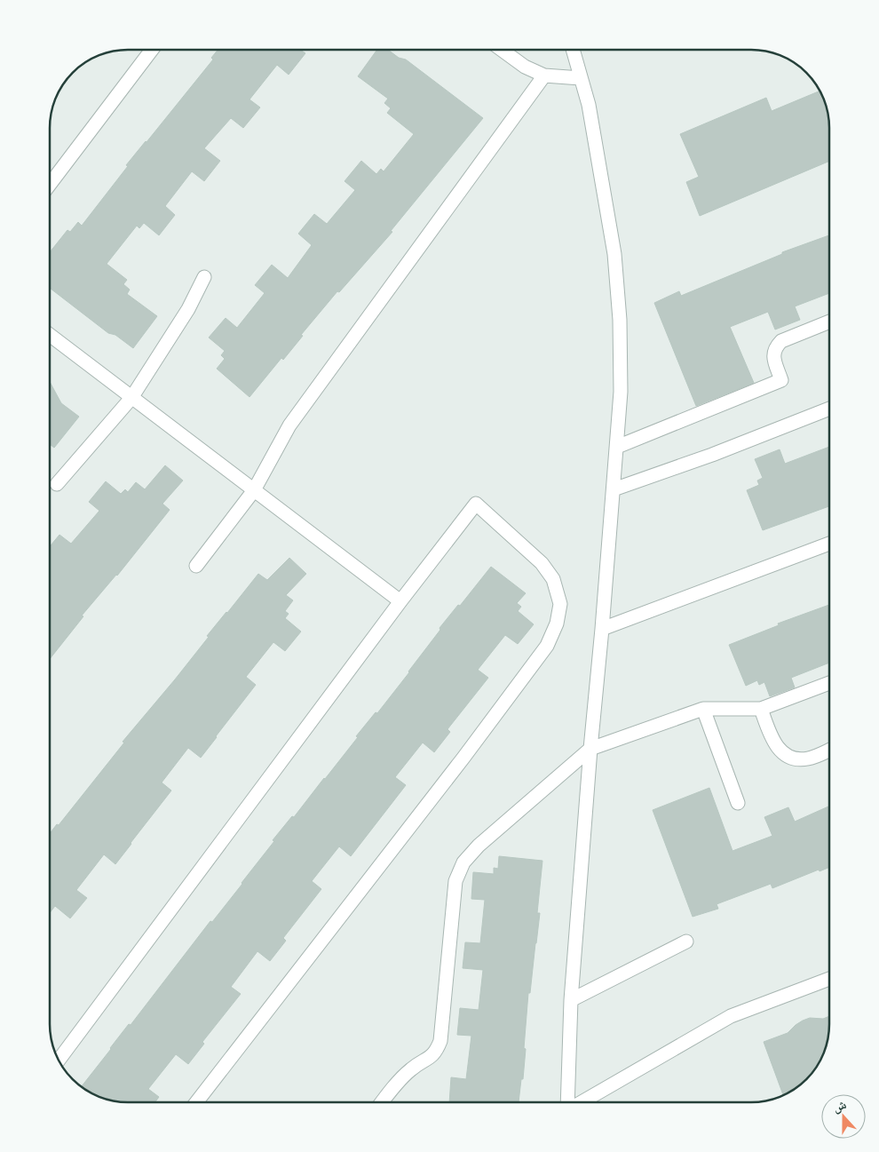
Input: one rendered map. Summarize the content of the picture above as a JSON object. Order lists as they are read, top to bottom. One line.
{"north":"top"}
